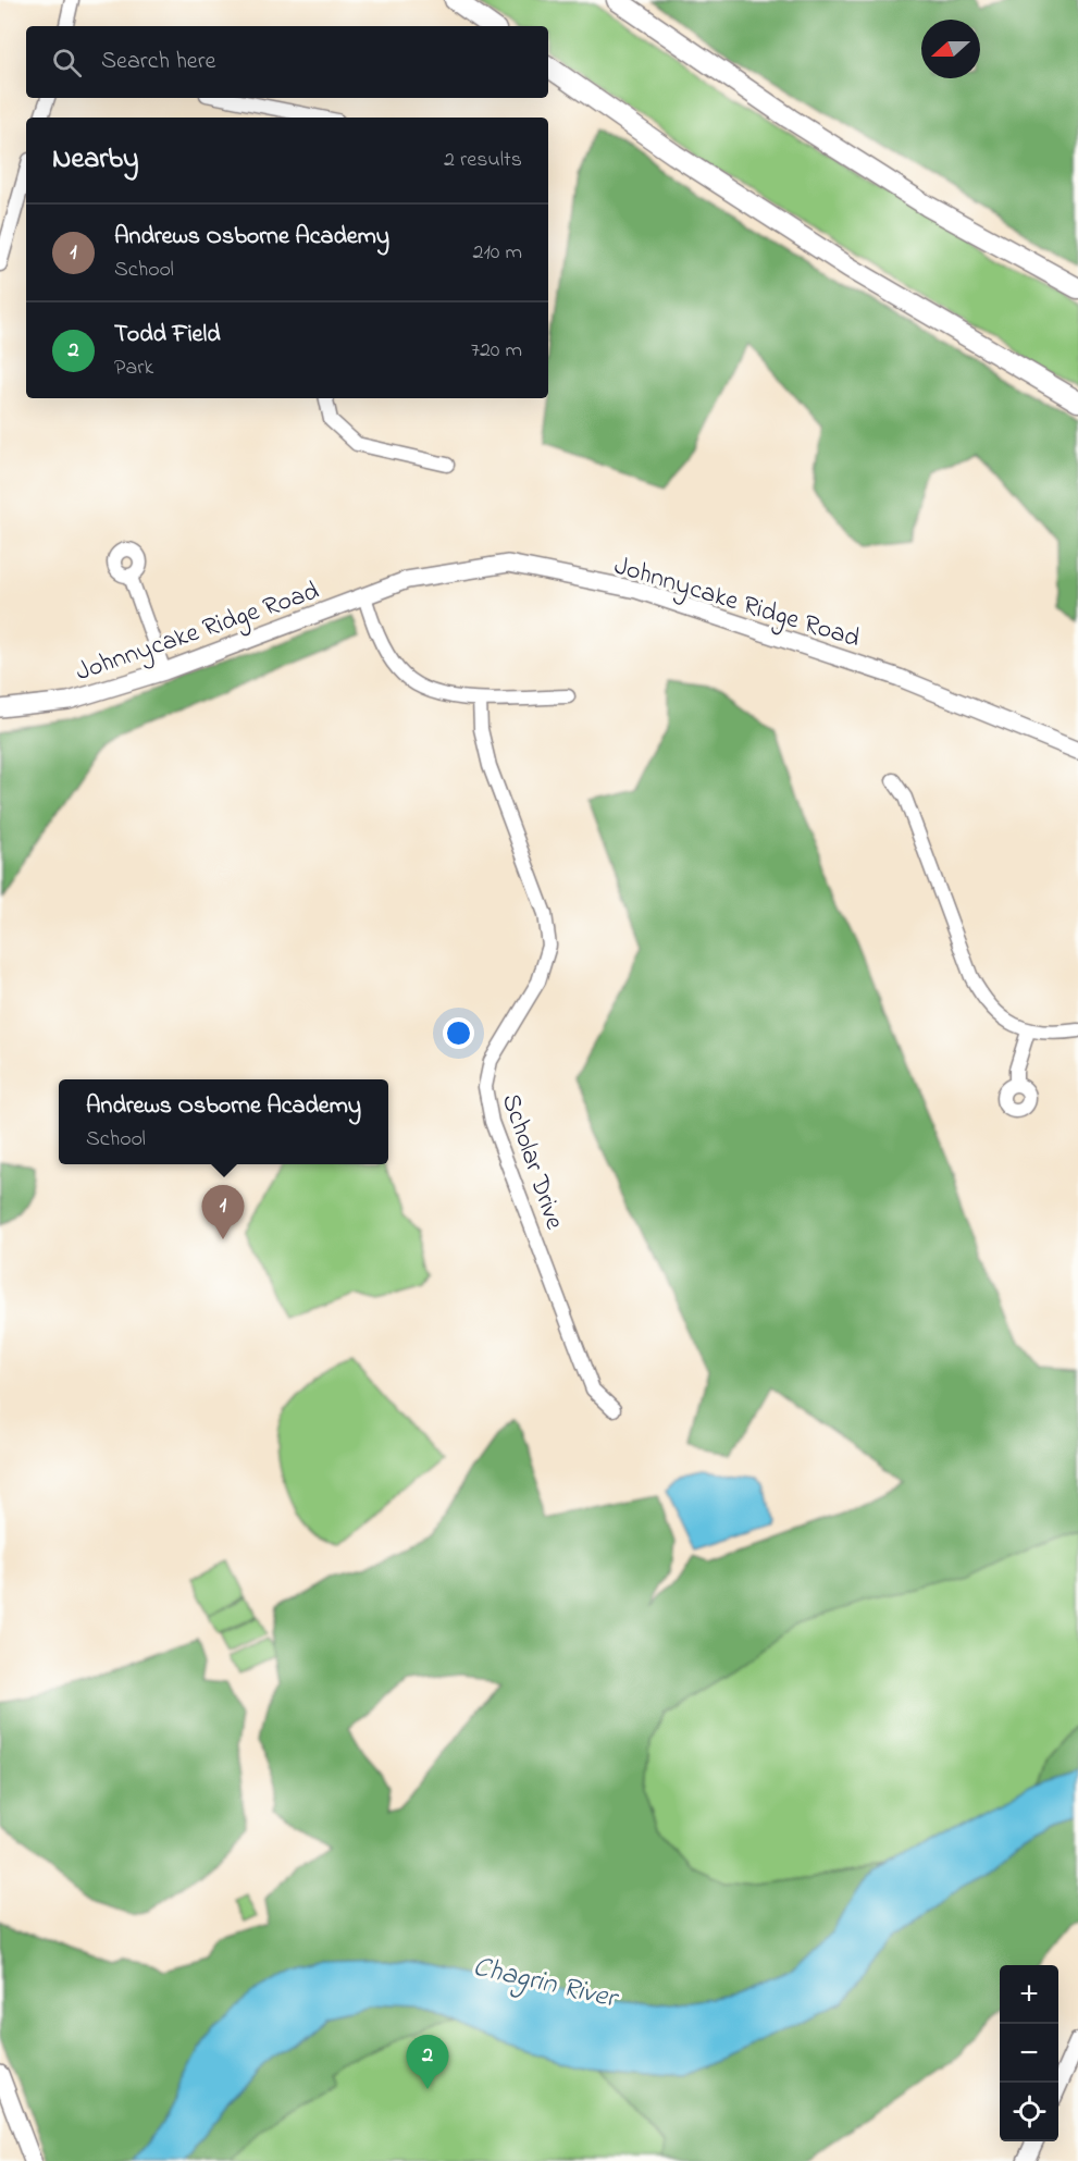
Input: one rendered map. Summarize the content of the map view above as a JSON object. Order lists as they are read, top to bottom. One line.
{"streets":{"main road":["Johnnycake Ridge Road"],"street":["Scholar Drive"]},"water":["Chagrin River"],"north":"left","page":{"search":"Search here","heading":["Nearby","2 results"],"list":[{"mark":"1","name":"Andrews Osborne Academy","note":"School","value":"210 m"},{"mark":"2","name":"Todd Field","note":"Park","value":"720 m"}],"popup":["Andrews Osborne Academy","School"],"pins":["1","2"],"map_buttons":["+","−"]}}
